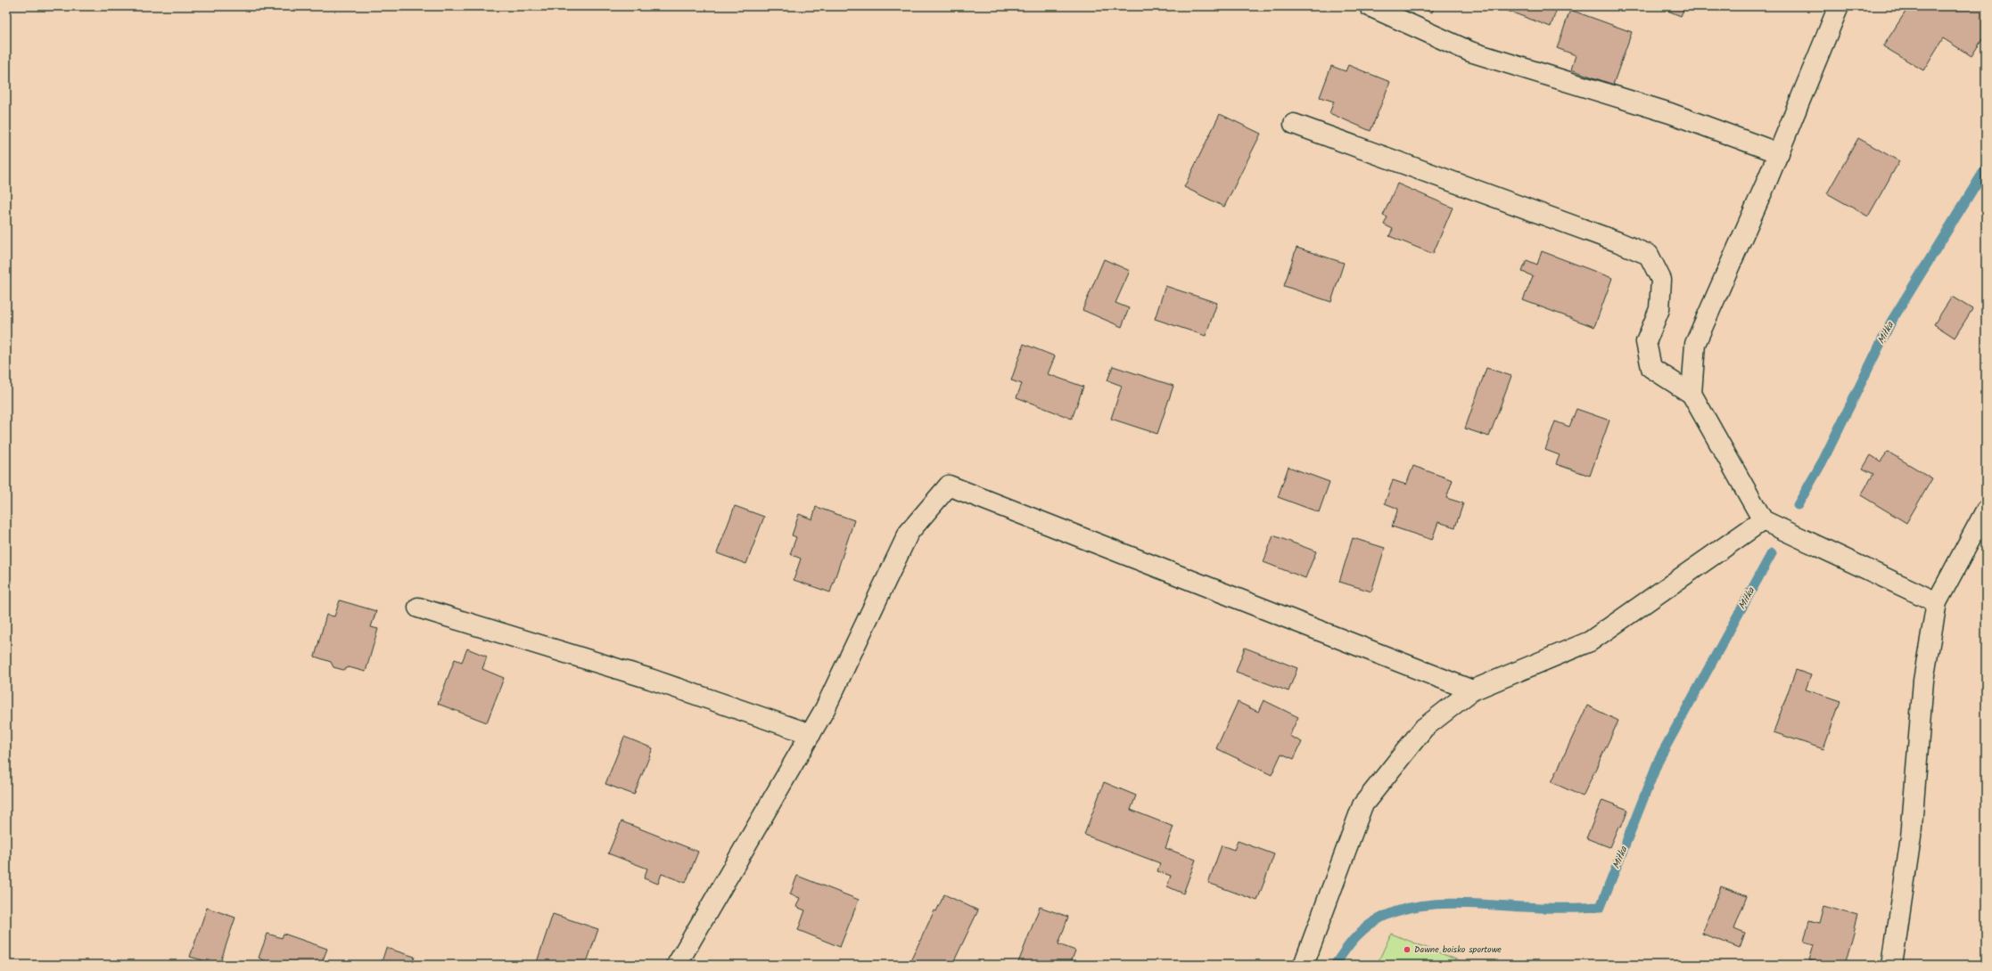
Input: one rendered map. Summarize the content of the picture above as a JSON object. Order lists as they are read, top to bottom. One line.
{"water":["Miłka"],"places":["Dawne boisko sportowe"]}
